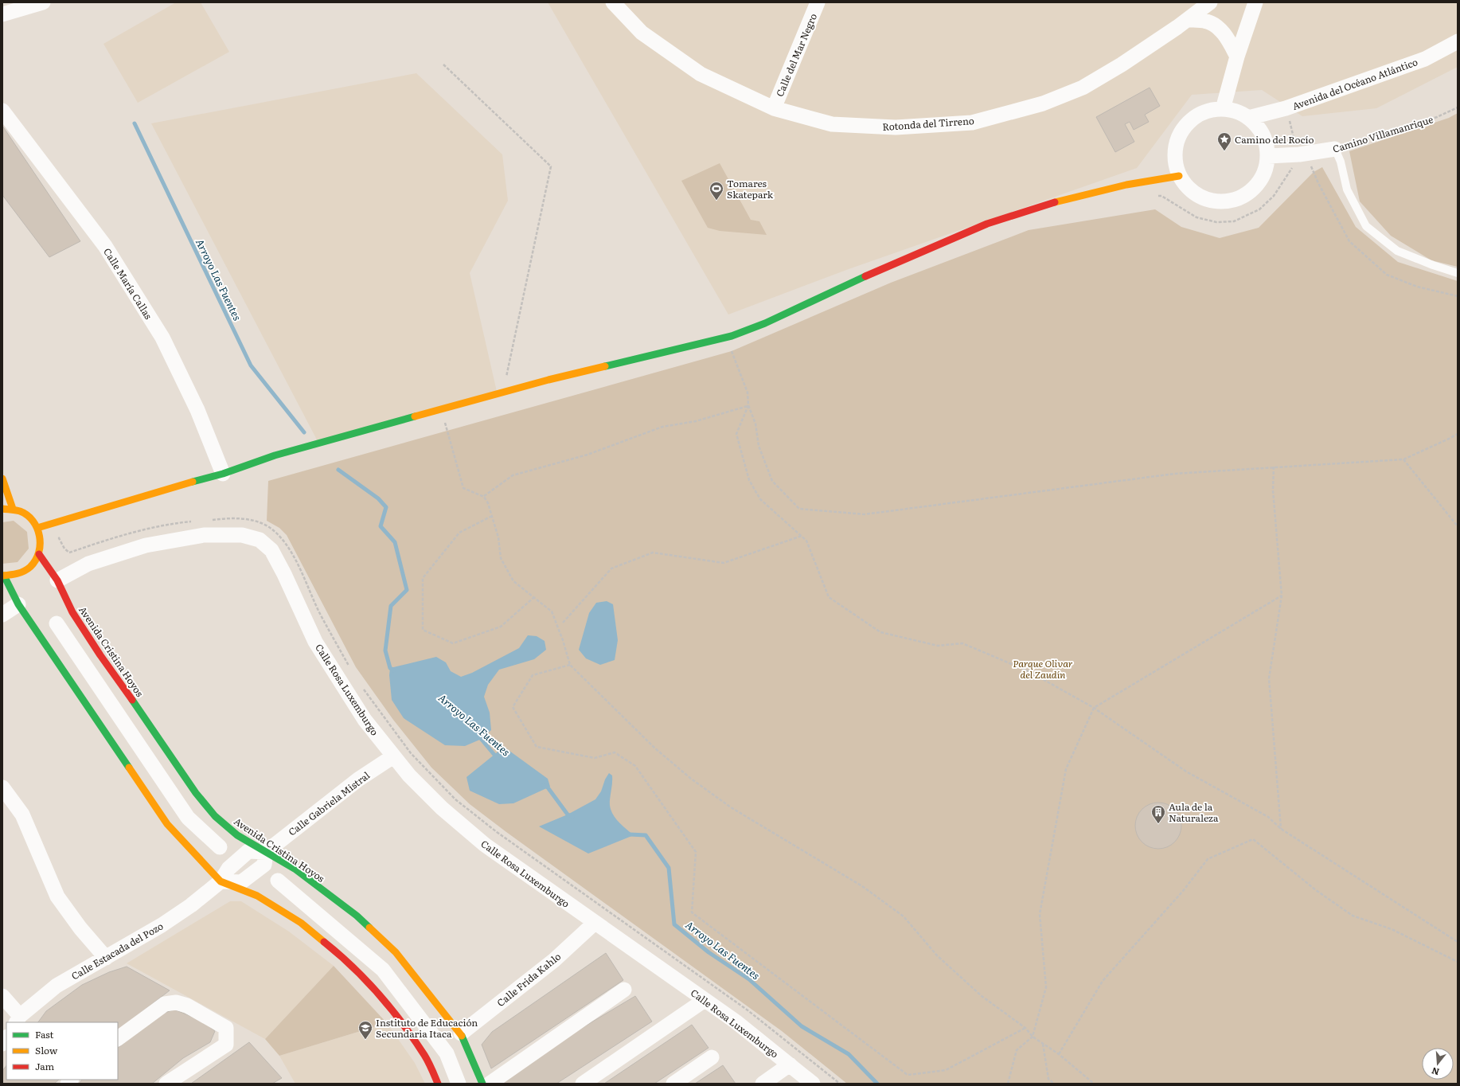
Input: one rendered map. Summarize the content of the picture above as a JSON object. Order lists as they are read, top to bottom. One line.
{"streets":{"street":["Calle del Mar Negro","Avenida del Océano Atlántico","Rotonda del Tirreno","Camino Villamanrique","Calle María Callas","Avenida Cristina Hoyos","Calle Rosa Luxemburgo","Calle Gabriela Mistral","Calle Estacada del Pozo","Calle Frida Kahlo"]},"crossings":[["Calle del Mar Negro","Rotonda del Tirreno"],["Avenida del Océano Atlántico","Camino Villamanrique"],["Avenida Cristina Hoyos","Calle Rosa Luxemburgo"],["Avenida Cristina Hoyos","Calle Gabriela Mistral"],["Avenida Cristina Hoyos","Calle Frida Kahlo"],["Calle Rosa Luxemburgo","Calle Gabriela Mistral"],["Calle Rosa Luxemburgo","Calle Frida Kahlo"]],"water":["Arroyo Las Fuentes"],"parks":["Parque Olivar del Zaudín"],"places":{"place":["Camino del Rocío"],"sports":["Tomares Skatepark"],"building":["Aula de la Naturaleza"],"school or university":["Instituto de Educación Secundaria Itaca"]},"legend":["Fast","Slow","Jam"],"north":"bottom"}
